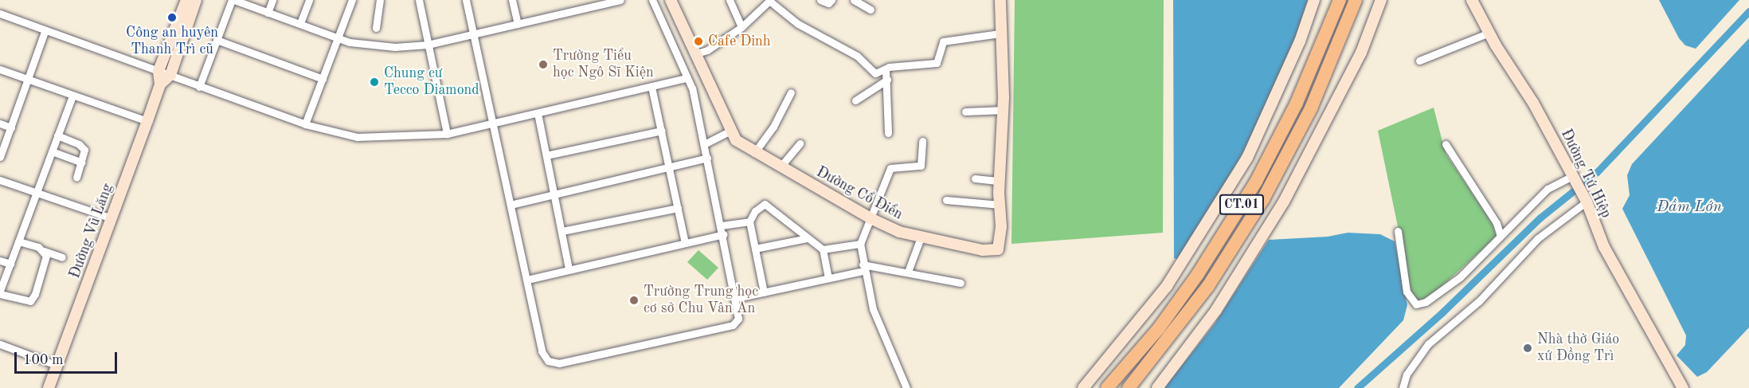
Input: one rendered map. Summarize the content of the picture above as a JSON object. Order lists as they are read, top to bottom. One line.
{"streets":{"highway":["CT.01"],"street":["Đường Tứ Hiệp","Đường Cổ Điển","Đường Vũ Lăng"]},"water":["Đầm Lớn"],"places":["Công an huyên Thanh Trì cũ","Cafe Dinh","Trường Tiểu học Ngô Sĩ Kiện","Chung cư Tecco Diamond","Trường Trung học cơ sở Chu Vân An","Nhà thờ Giáo xứ Đồng Trì"],"scale_bar":"100 m"}
